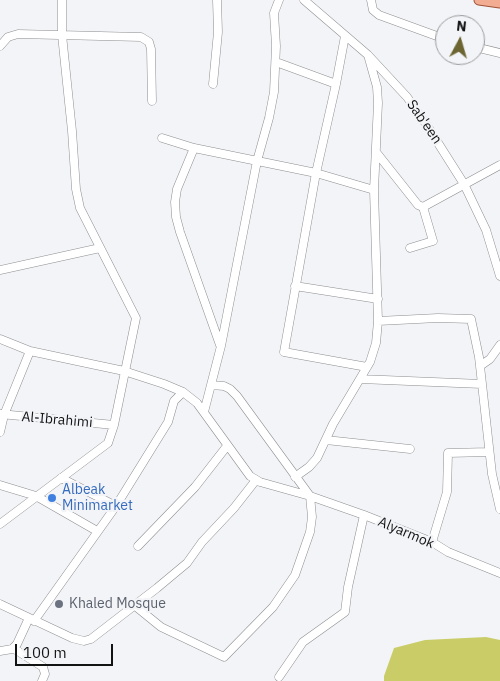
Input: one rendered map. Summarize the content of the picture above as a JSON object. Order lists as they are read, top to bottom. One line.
{"streets":{"street":["Sab'een","Al-Ibrahimi","Alyarmok"]},"places":["Albeak Minimarket","Khaled Mosque"],"scale_bar":"100 m","north":"top"}
